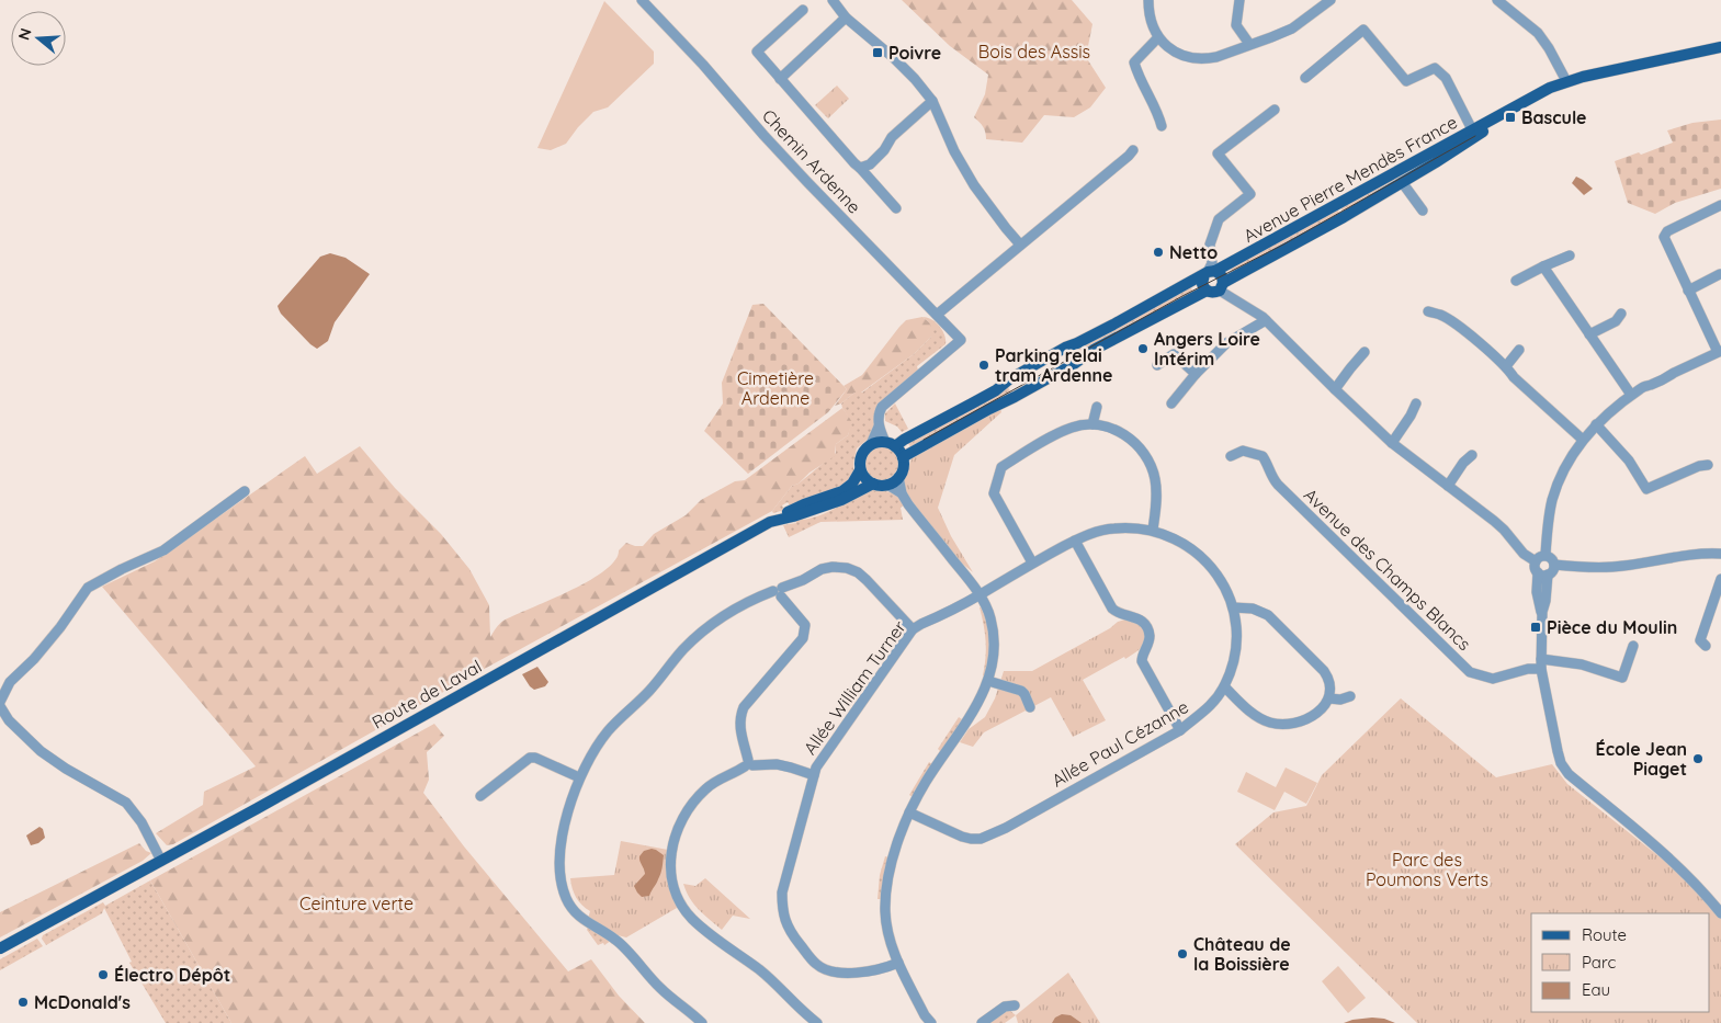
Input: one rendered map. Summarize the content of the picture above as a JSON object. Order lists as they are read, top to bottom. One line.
{"streets":{"main road":["Avenue Pierre Mendès France","Route de Laval"],"street":["Chemin Ardenne","Avenue des Champs Blancs","Allée William Turner","Allée Paul Cézanne"]},"crossings":[["Avenue Pierre Mendès France","Route de Laval"],["Allée William Turner","Allée Paul Cézanne"]],"parks":["Bois des Assis","Cimetière Ardenne","Parc des Poumons Verts","Ceinture verte"],"places":{"transit":["Poivre","Bascule","Pièce du Moulin"],"other":["Netto","Angers Loire Intérim","Parking relai tram Ardenne","École Jean Piaget","Château de la Boissière","Électro Dépôt","McDonald's"]},"legend":["Route","Parc","Eau"],"north":"left"}
